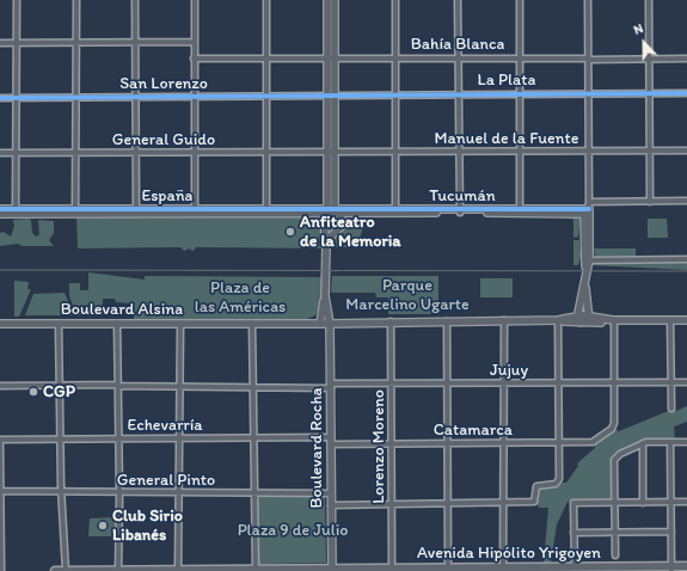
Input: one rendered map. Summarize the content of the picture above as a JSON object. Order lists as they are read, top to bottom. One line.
{"streets":{"main road":["España","Tucumán","Boulevard Alsina","Boulevard Rocha","Avenida Hipólito Yrigoyen"],"street":["Bahía Blanca","La Plata","San Lorenzo","Manuel de la Fuente","General Guido","Jujuy","Echevarría","Catamarca","Lorenzo Moreno","General Pinto"]},"crossings":[["La Plata","San Lorenzo"],["Manuel de la Fuente","General Guido"],["España","Tucumán"],["Boulevard Alsina","Lorenzo Moreno"],["Boulevard Alsina","Boulevard Rocha"],["Jujuy","Catamarca"],["Jujuy","Lorenzo Moreno"],["Jujuy","Boulevard Rocha"],["Echevarría","Catamarca"],["Echevarría","Boulevard Rocha"],["Catamarca","Lorenzo Moreno"],["Catamarca","Boulevard Rocha"],["Lorenzo Moreno","Avenida Hipólito Yrigoyen"],["Boulevard Rocha","General Pinto"],["Boulevard Rocha","Avenida Hipólito Yrigoyen"]],"parks":["Parque Marcelino Ugarte","Plaza de las Américas","Plaza 9 de Julio"],"places":["Anfiteatro de la Memoria","CGP","Club Sirio Libanés"],"north":"top"}
